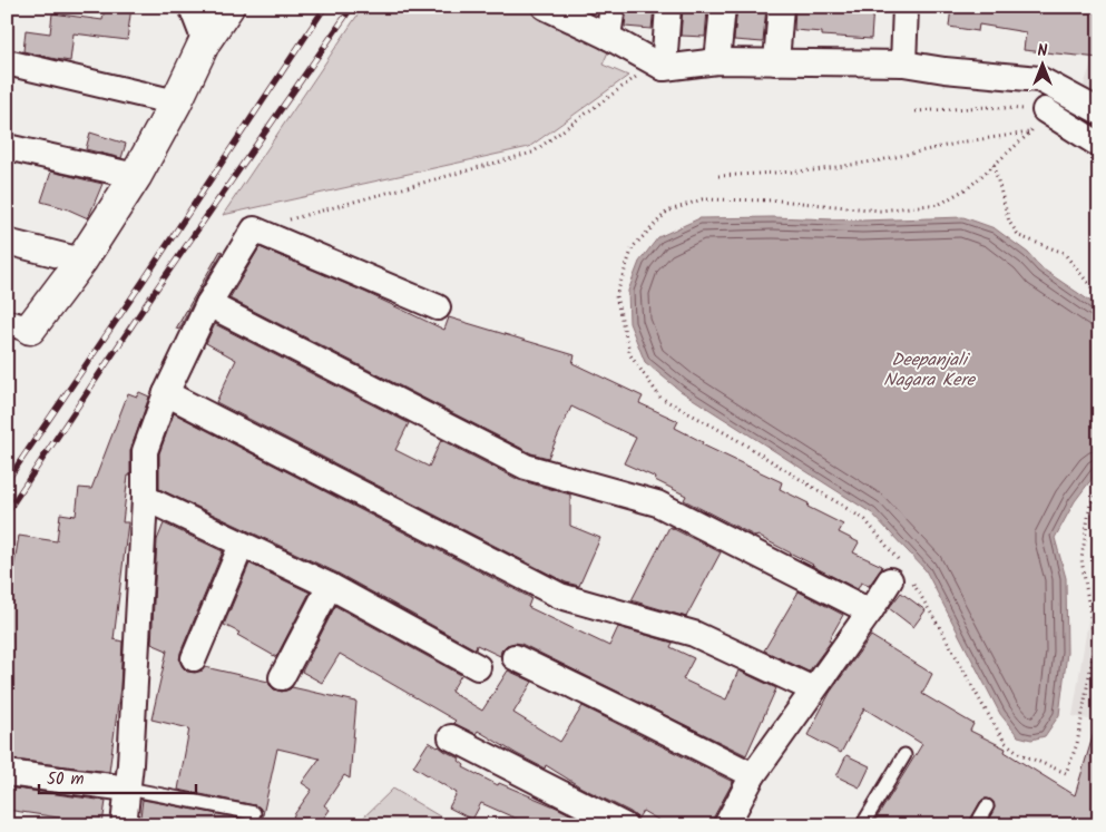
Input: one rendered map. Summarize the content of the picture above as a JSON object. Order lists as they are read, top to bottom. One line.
{"water":["Deepanjali Nagara Kere"],"scale_bar":"50 m","north":"top"}
